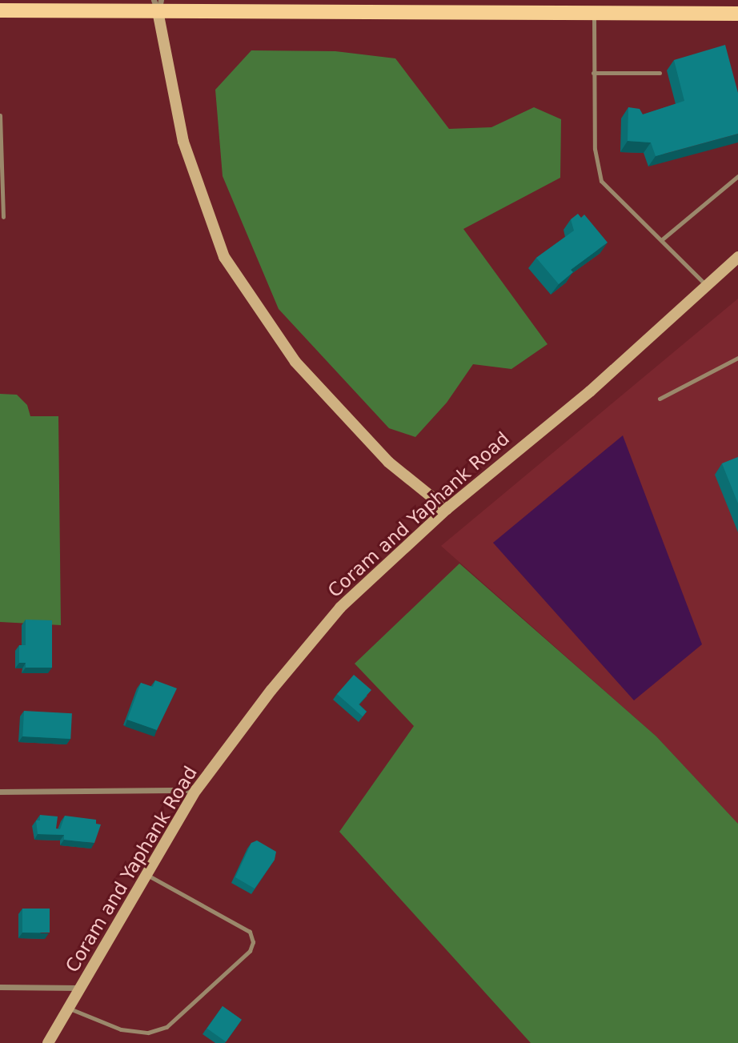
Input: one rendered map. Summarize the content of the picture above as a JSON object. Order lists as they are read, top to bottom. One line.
{"streets":{"main road":["Coram and Yaphank Road"]}}
